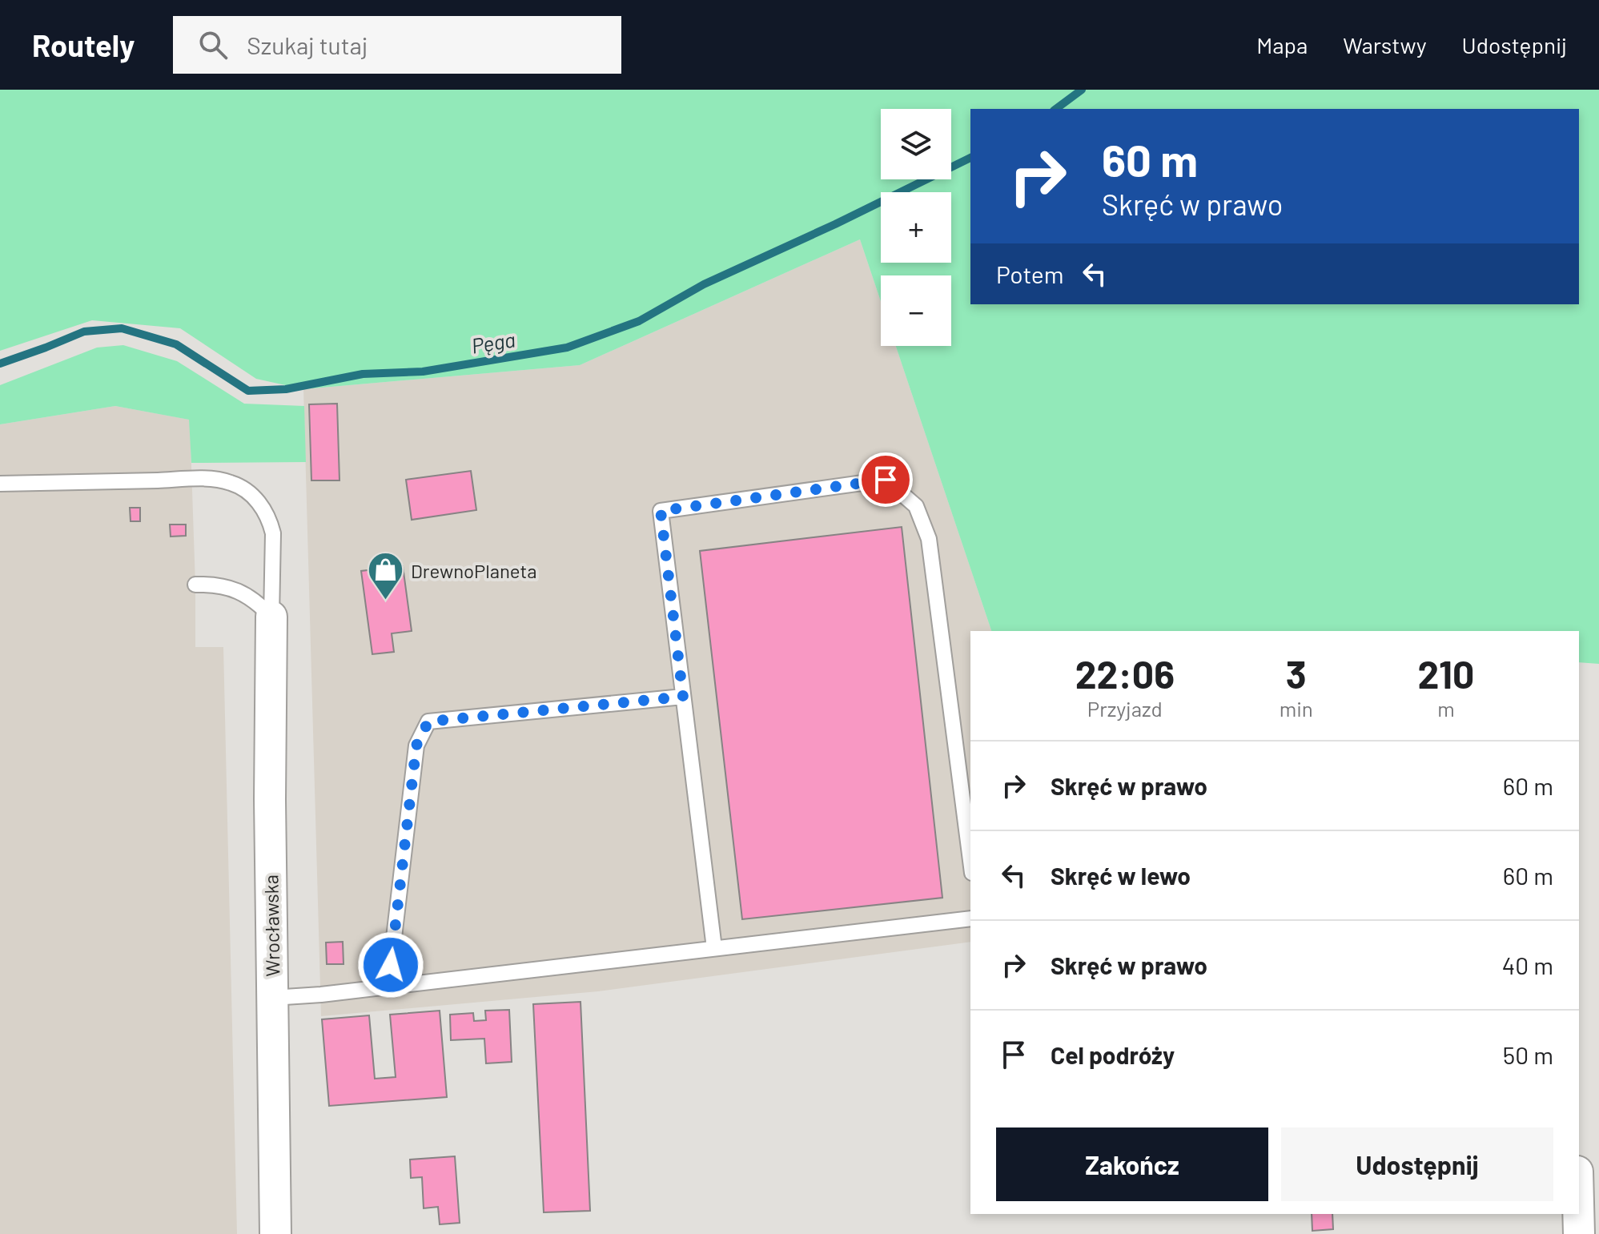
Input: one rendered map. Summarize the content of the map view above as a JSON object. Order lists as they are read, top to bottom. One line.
{"streets":{"street":["Wrocławska"]},"water":["Pęga"],"places":{"shop":["DrewnoPlaneta"]},"page":{"header":"Routely","search":"Szukaj tutaj","nav":["Mapa","Warstwy","Udostępnij"],"map_buttons":["+","−"],"turn":["60 m","Skręć w prawo"],"then":"Potem","eta":["22:06","Przyjazd","3","min","210","m"],"list":[{"name":"Skręć w prawo","value":"60 m"},{"name":"Skręć w lewo","value":"60 m"},{"name":"Skręć w prawo","value":"40 m"},{"name":"Cel podróży","value":"50 m"}],"buttons":["Zakończ","Udostępnij"]}}
